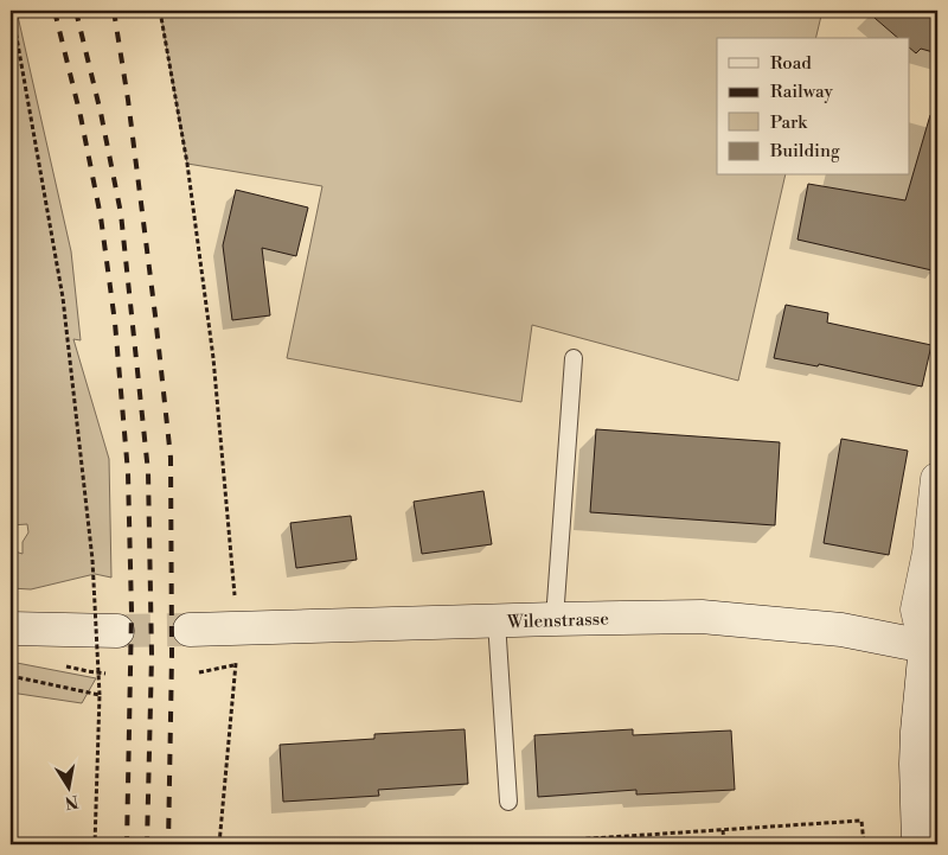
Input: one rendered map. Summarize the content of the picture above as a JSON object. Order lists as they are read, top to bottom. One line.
{"streets":{"street":["Wilenstrasse"]},"legend":["Road","Railway","Park","Building"],"north":"bottom"}
